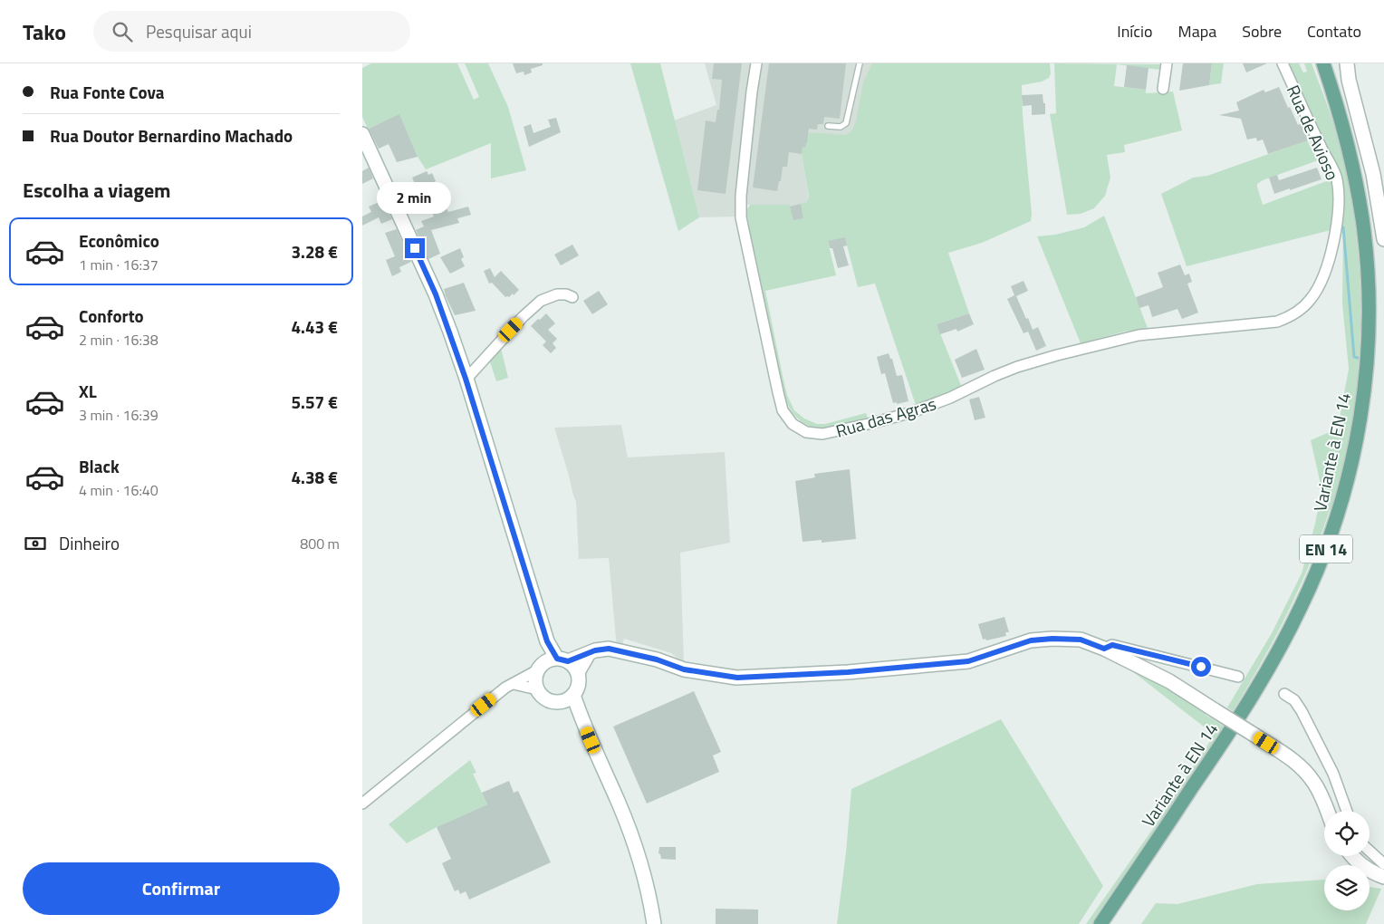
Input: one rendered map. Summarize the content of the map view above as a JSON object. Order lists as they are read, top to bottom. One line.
{"streets":{"main road":["Variante à EN 14","EN 14"],"street":["Rua de Avioso","Rua das Agras"]},"crossings":[["Rua de Avioso","Rua das Agras"]],"page":{"header":"Tako","search":"Pesquisar aqui","nav":["Início","Mapa","Sobre","Contato"],"banner":["Rua Fonte Cova","Rua Doutor Bernardino Machado"],"heading":"Escolha a viagem","bubble":"2 min","list":[{"name":"Econômico","note":"1 min · 16:37","value":"3.28 €"},{"name":"Conforto","note":"2 min · 16:38","value":"4.43 €"},{"name":"XL","note":"3 min · 16:39","value":"5.57 €"},{"name":"Black","note":"4 min · 16:40","value":"4.38 €"}],"pay":["Dinheiro","800 m"],"buttons":"Confirmar"}}
